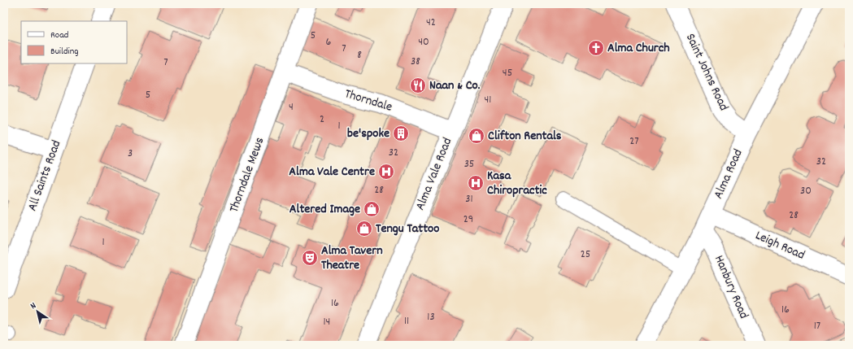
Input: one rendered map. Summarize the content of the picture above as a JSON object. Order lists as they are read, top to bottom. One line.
{"streets":{"street":["Saint Johns Road","Thorndale","Alma Vale Road","Alma Road","Thorndale Mews","All Saints Road","Leigh Road","Hanbury Road"]},"crossings":[["Saint Johns Road","Alma Road"],["Thorndale","Alma Vale Road"],["Thorndale","Thorndale Mews"],["Alma Road","Leigh Road"],["Alma Road","Hanbury Road"]],"places":{"church":["Alma Church"],"restaurant":["Naan & Co."],"building":["be'spoke"],"shop":["Clifton Rentals","Altered Image","Tengu Tattoo"],"hospital":["Alma Vale Centre","Kasa Chiropractic"],"theatre":["Alma Tavern Theatre"]},"house_numbers":["42","5","6","40","7","8","38","7","45","5","41","4","2","1","27","32","3","32","35","28","30","31","28","29","1","25","16","16","13","11","14","17"],"legend":["Road","Building"],"north":"top left"}
